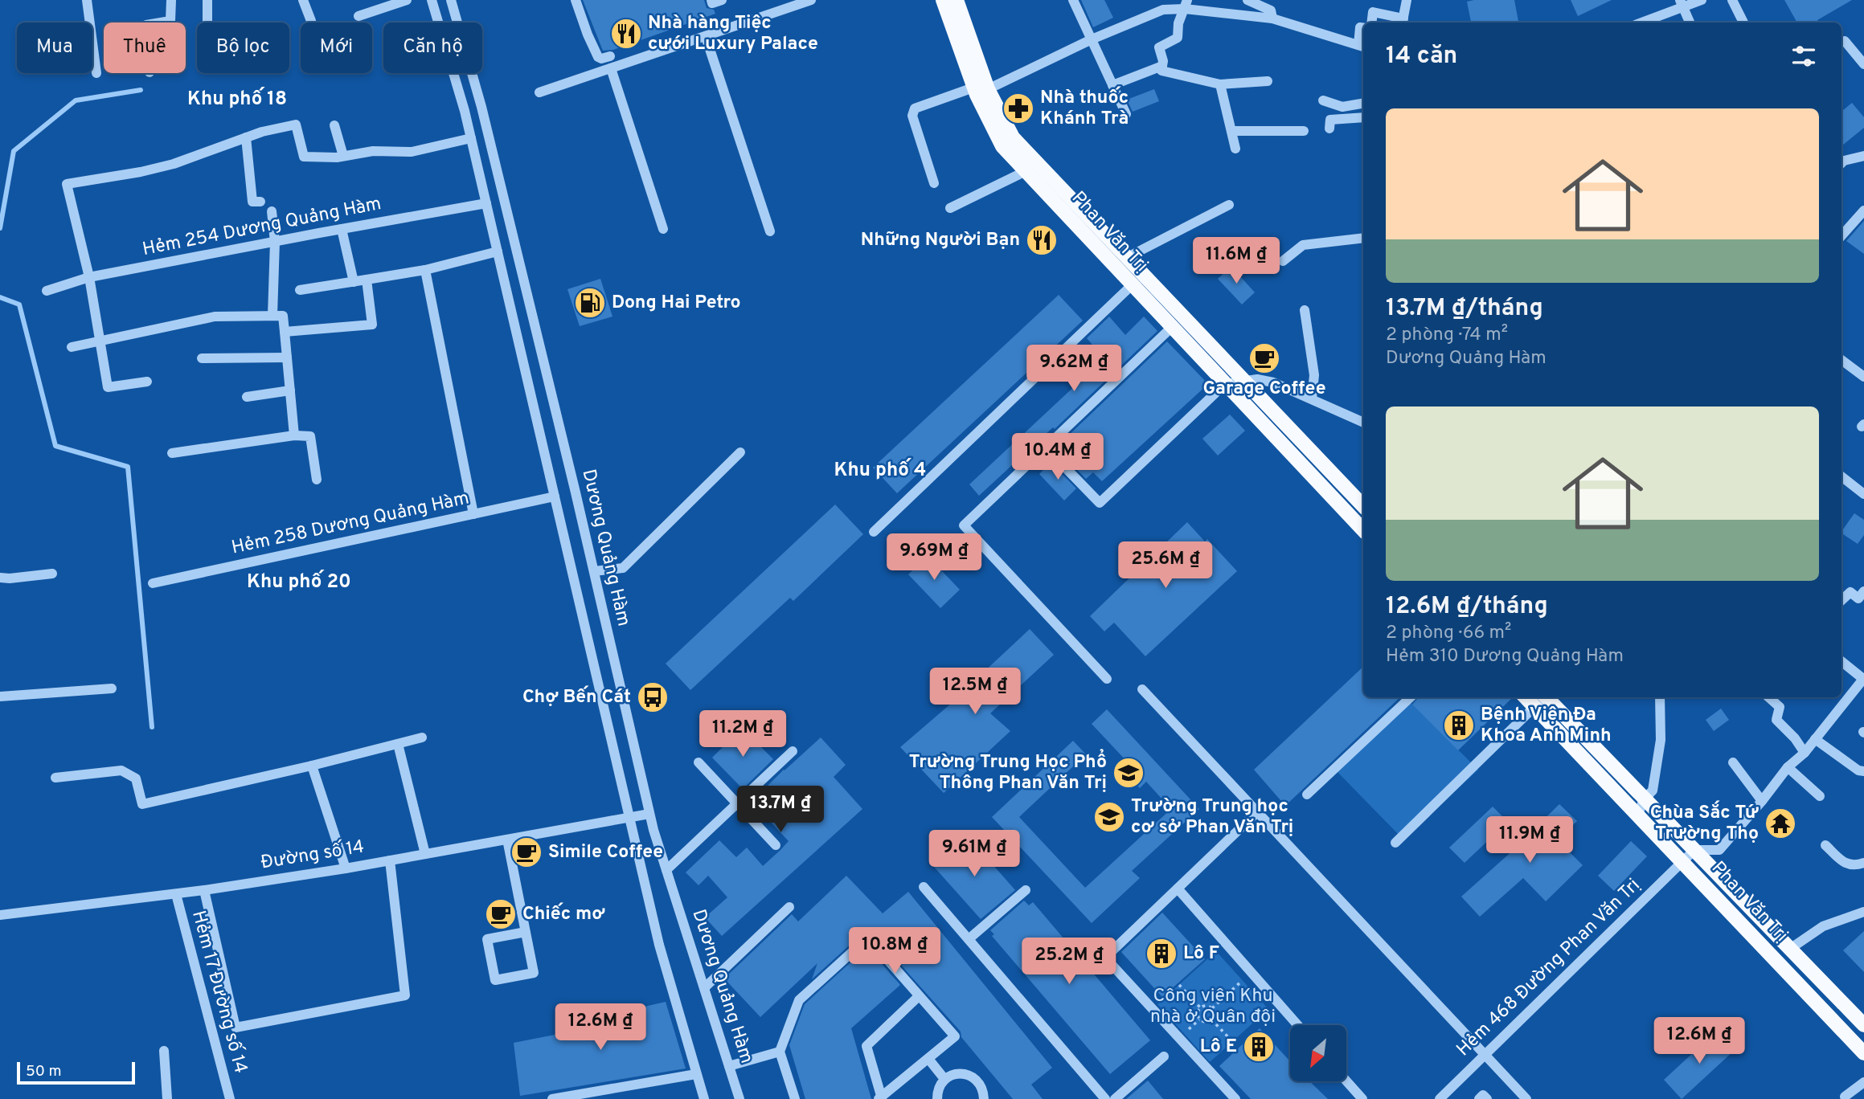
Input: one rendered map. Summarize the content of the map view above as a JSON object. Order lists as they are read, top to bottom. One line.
{"streets":{"main road":["Phan Văn Trị"],"street":["Hẻm 254 Dương Quảng Hàm","Hẻm 258 Dương Quảng Hàm","Dương Quảng Hàm","Đường số 14","Hẻm 468 Đường Phan Văn Trị","Hẻm 17 Đường số 14"]},"crossings":[["Hẻm 254 Dương Quảng Hàm","Dương Quảng Hàm"],["Phan Văn Trị","Hẻm 468 Đường Phan Văn Trị"],["Hẻm 258 Dương Quảng Hàm","Dương Quảng Hàm"],["Dương Quảng Hàm","Đường số 14"],["Đường số 14","Hẻm 17 Đường số 14"]],"districts":["Khu phố 18","Khu phố 4","Khu phố 20"],"parks":["Công viên Khu nhà ở Quân đội"],"places":{"restaurant":["Nhà hàng Tiệc cưới Luxury Palace","Những Người Bạn"],"pharmacy":["Nhà thuốc Khánh Trà"],"fuel station":["Dong Hai Petro"],"cafe":["Garage Coffee","Simile Coffee","Chiếc mơ"],"bus stop":["Chợ Bến Cát"],"building":["Bệnh Viện Đa Khoa Anh Minh","Lô F","Lô E"],"school or university":["Trường Trung Học Phổ Thông Phan Văn Trị","Trường Trung học cơ sở Phan Văn Trị"],"temple":["Chùa Sắc Tứ Trường Thọ"]},"scale_bar":"50 m","north":"bottom left","page":{"chip":["Mua","Thuê","Bộ lọc","Mới","Căn hộ"],"heading":"14 căn","list":[{"name":"13.7M ₫/tháng","note":"2 phòng · 74 m² · Dương Quảng Hàm"},{"name":"12.6M ₫/tháng","note":"2 phòng · 66 m² · Hẻm 310 Dương Quảng Hàm"}],"price":["11.6M ₫","9.62M ₫","10.4M ₫","9.69M ₫","25.6M ₫","12.5M ₫","11.2M ₫","13.7M ₫","11.9M ₫","9.61M ₫","10.8M ₫","25.2M ₫","12.6M ₫","12.6M ₫"],"scale":"50 m"}}
